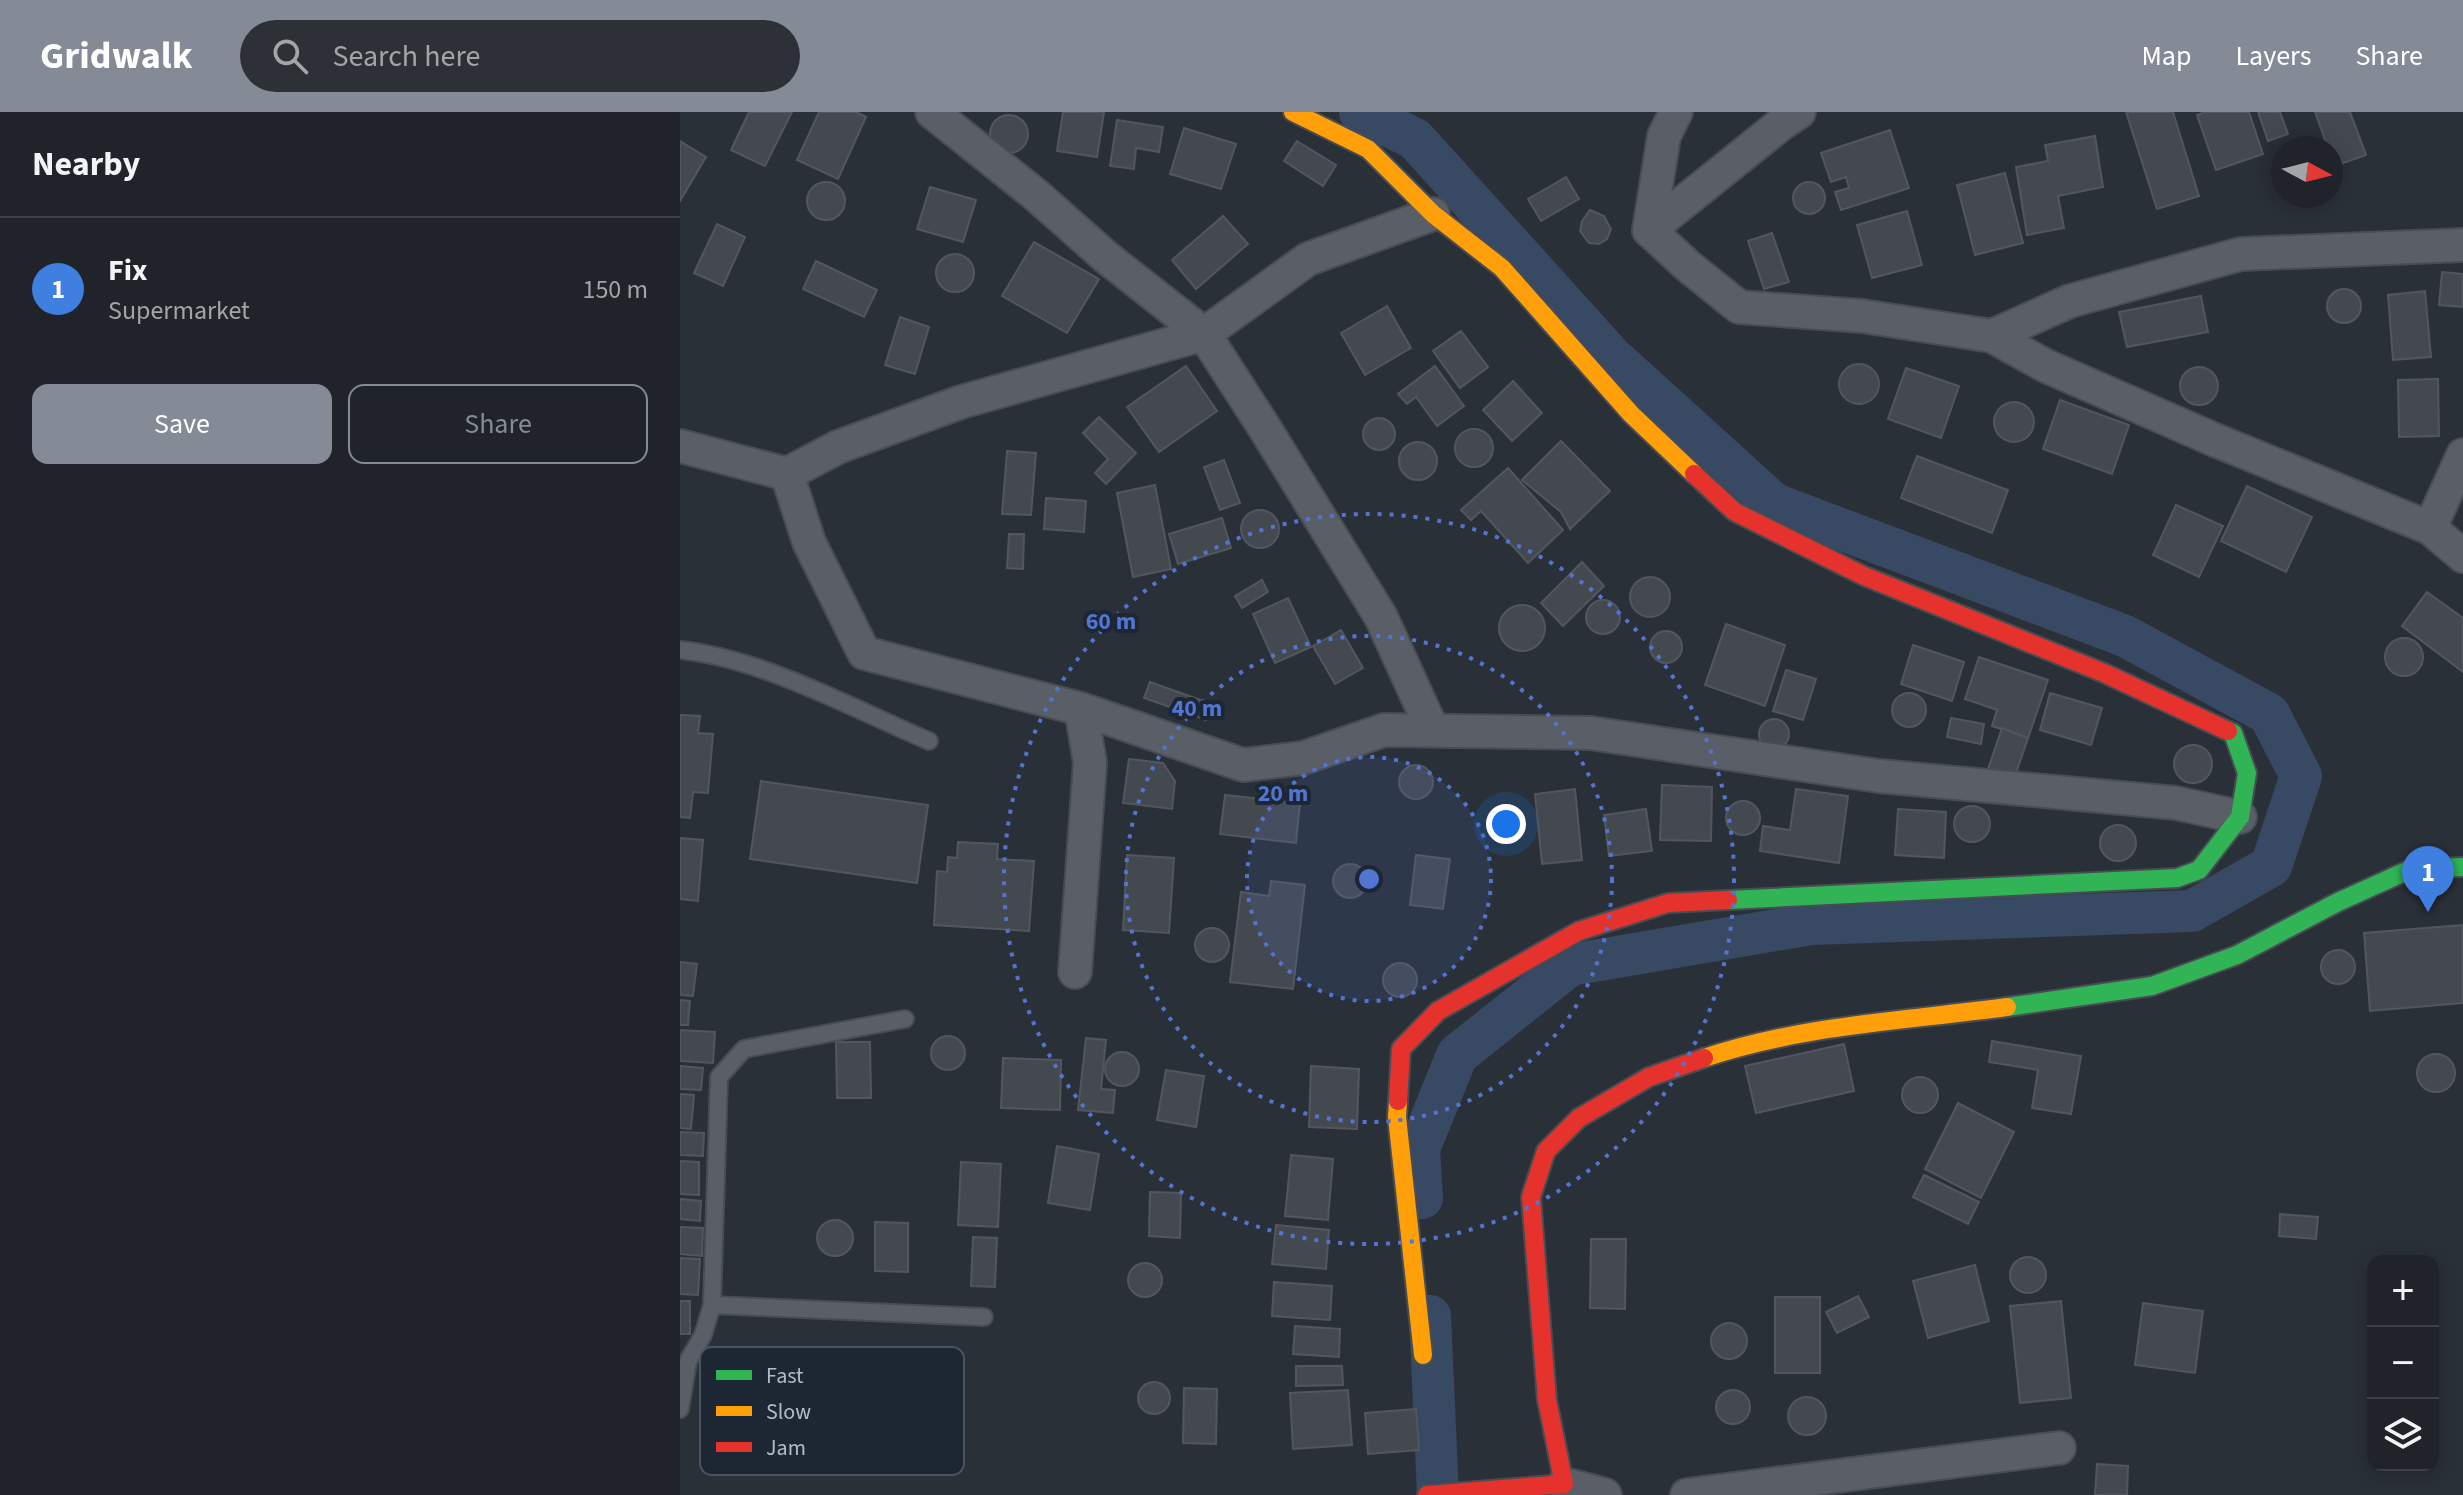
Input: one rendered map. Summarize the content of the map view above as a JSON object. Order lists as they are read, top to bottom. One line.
{"legend":["Fast","Slow","Jam"],"north":"right","page":{"header":"Gridwalk","search":"Search here","nav":["Map","Layers","Share"],"heading":"Nearby","list":[{"mark":"1","name":"Fix","note":"Supermarket","value":"150 m"}],"buttons":["Save","Share"],"pins":"1","map_buttons":["+","−"]},"rings":["60 m","40 m","20 m"]}
